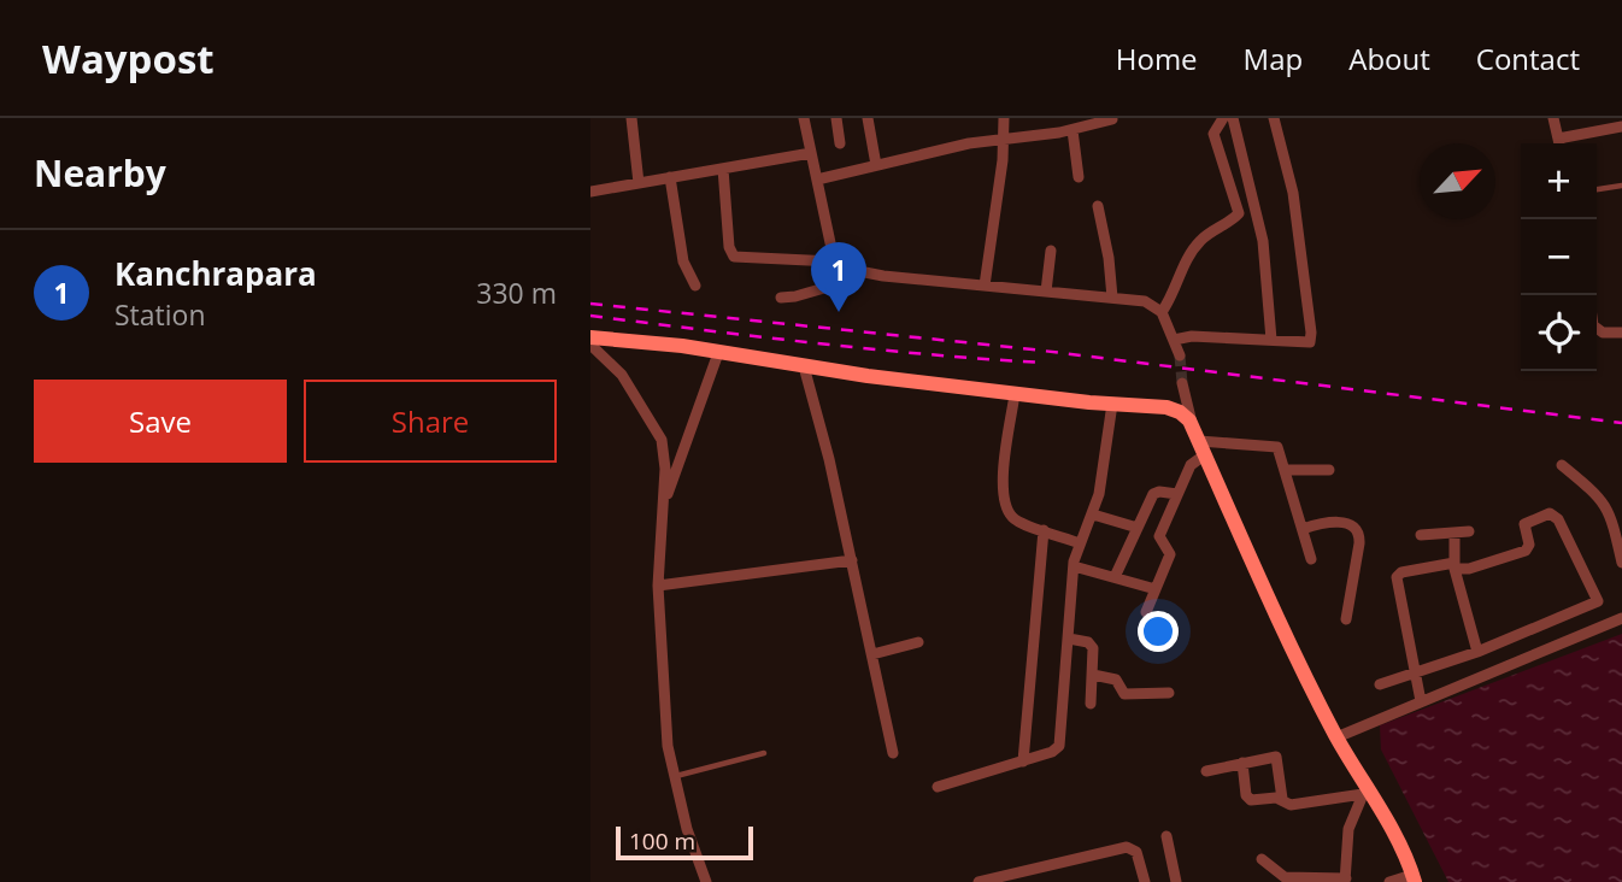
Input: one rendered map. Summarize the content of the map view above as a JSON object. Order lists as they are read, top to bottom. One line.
{"scale_bar":"100 m","north":"top right","page":{"header":"Waypost","nav":["Home","Map","About","Contact"],"heading":"Nearby","map_buttons":["+","−"],"list":[{"mark":"1","name":"Kanchrapara","note":"Station","value":"330 m"}],"pins":"1","buttons":["Save","Share"],"scale":"100 m"}}
